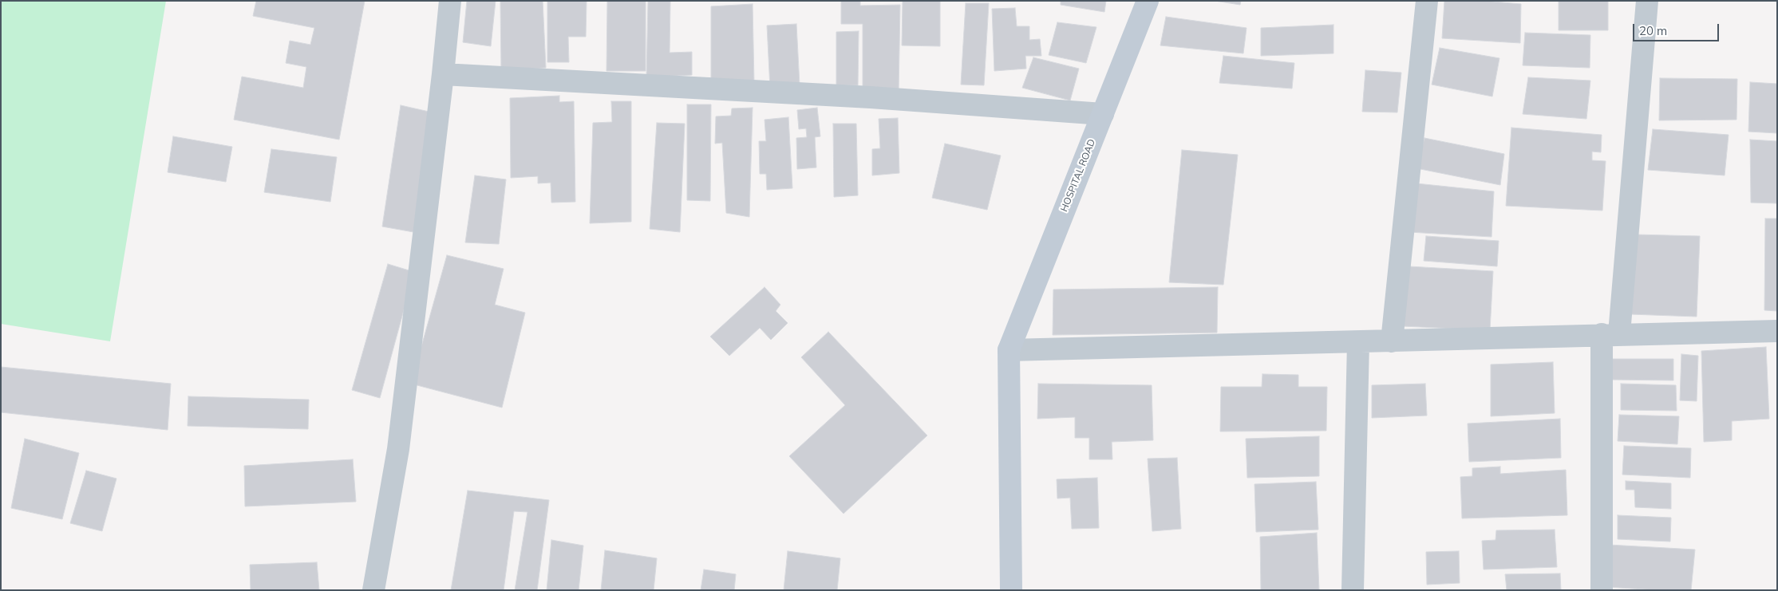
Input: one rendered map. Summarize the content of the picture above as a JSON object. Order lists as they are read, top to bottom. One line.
{"streets":{"main road":["HOSPITAL ROAD"]},"scale_bar":"20 m"}
